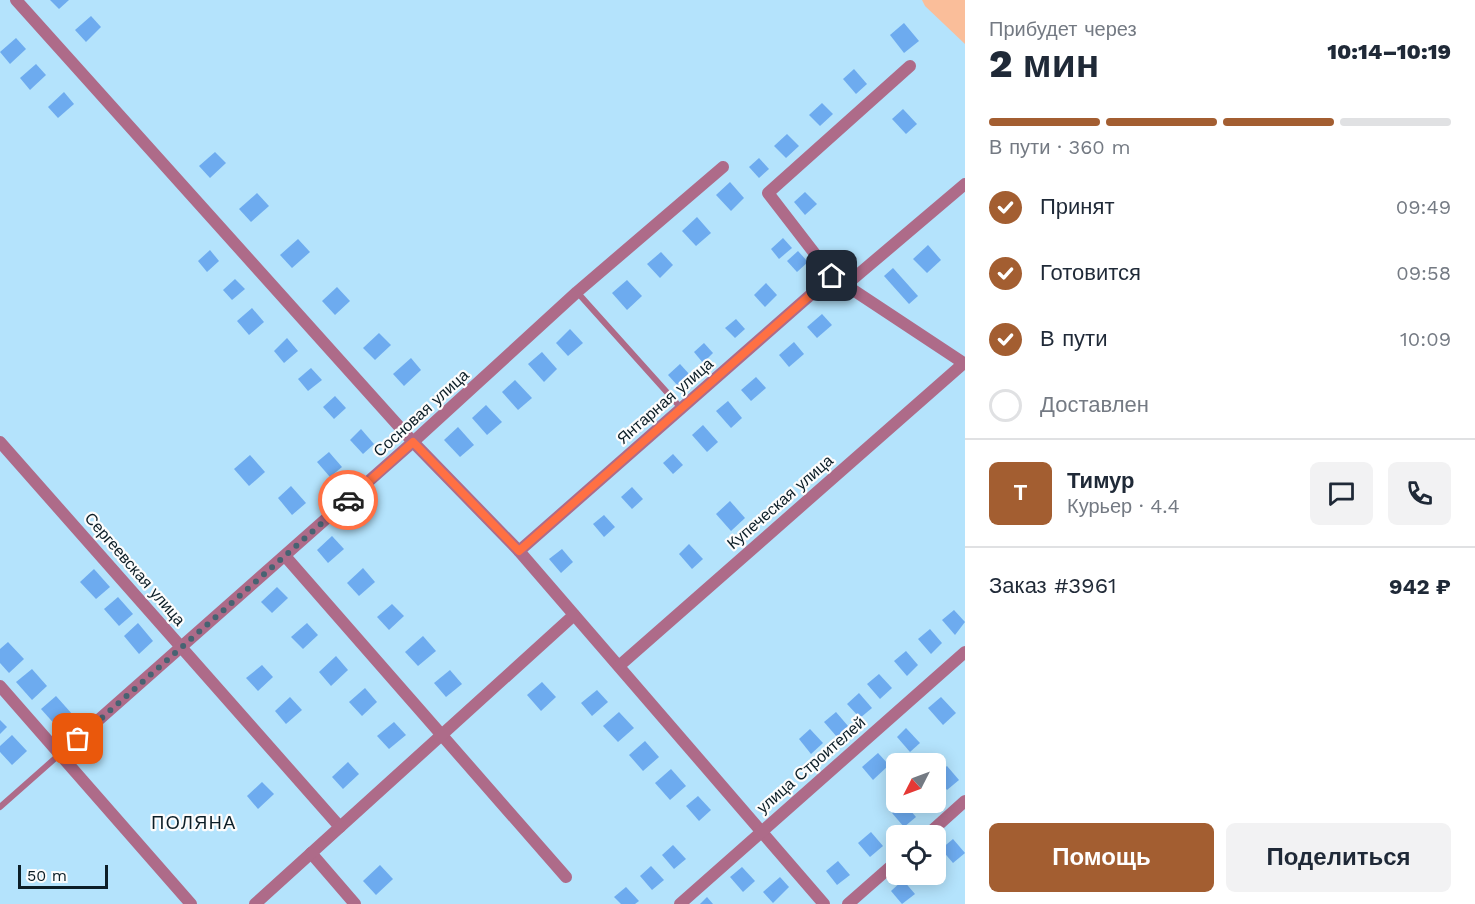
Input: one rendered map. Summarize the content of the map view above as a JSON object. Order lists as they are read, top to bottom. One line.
{"streets":{"street":["Янтарная улица","Сосновая улица","Купеческая улица","Сергеевская улица","улица Строителей"]},"crossings":[["Сосновая улица","Сергеевская улица"]],"districts":["ПОЛЯНА"],"scale_bar":"50 m","north":"bottom left","page":{"heading":["2 мин","Прибудет через","10:14–10:19"],"panel":["Тимур","Курьер · 4.4","Заказ #3961","942 ₽"],"bar":"В пути · 360 m","list":[["Принят","09:49"],["Готовится","09:58"],["В пути","10:09"],"Доставлен"],"round":"Т","buttons":["Помощь","Поделиться"],"scale":"50 m"}}
